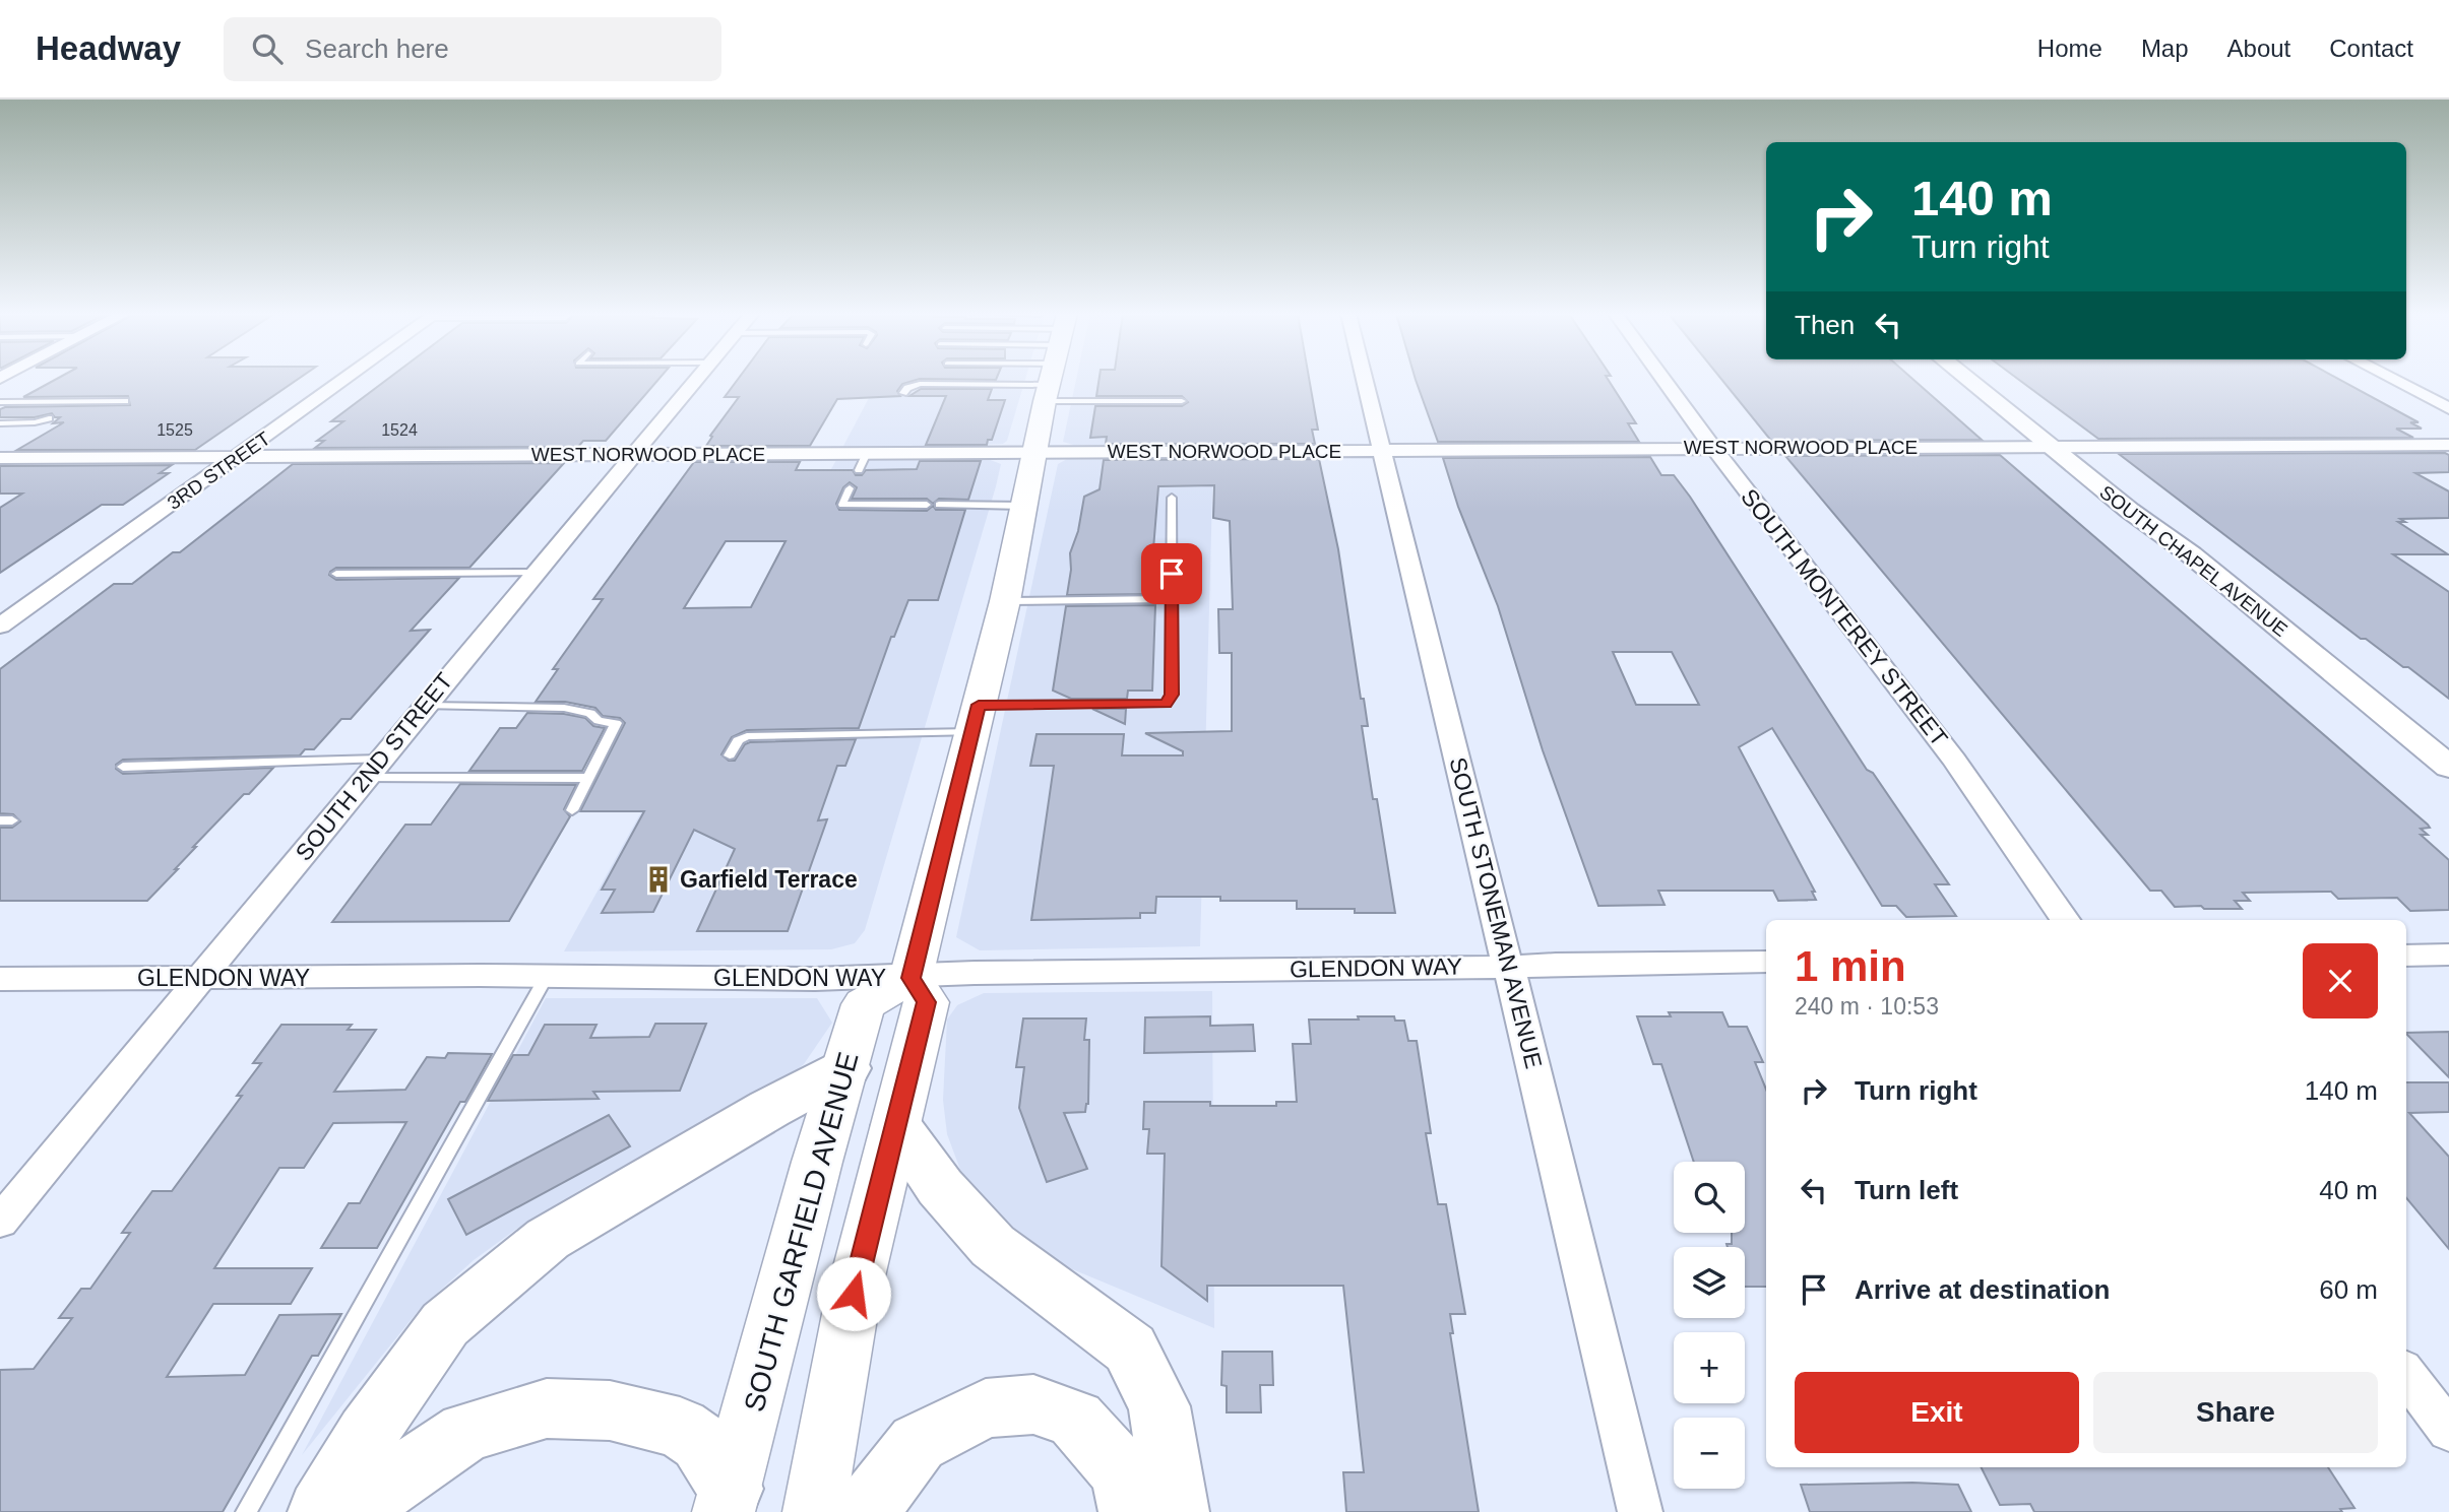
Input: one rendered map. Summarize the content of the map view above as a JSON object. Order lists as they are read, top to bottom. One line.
{"streets":{"main road":["SOUTH GARFIELD AVENUE"],"street":["WEST NORWOOD PLACE","3RD STREET","SOUTH CHAPEL AVENUE","SOUTH MONTEREY STREET","SOUTH 2ND STREET","SOUTH STONEMAN AVENUE","GLENDON WAY"]},"crossings":[["WEST NORWOOD PLACE","3RD STREET"],["WEST NORWOOD PLACE","SOUTH CHAPEL AVENUE"],["WEST NORWOOD PLACE","SOUTH MONTEREY STREET"],["WEST NORWOOD PLACE","SOUTH 2ND STREET"],["WEST NORWOOD PLACE","SOUTH STONEMAN AVENUE"],["SOUTH 2ND STREET","GLENDON WAY"],["SOUTH STONEMAN AVENUE","GLENDON WAY"],["GLENDON WAY","SOUTH GARFIELD AVENUE"]],"places":{"building":["Garfield Terrace"]},"house_numbers":["1525","1524"],"page":{"header":"Headway","search":"Search here","nav":["Home","Map","About","Contact"],"turn":["140 m","Turn right"],"then":"Then","heading":["1 min","240 m · 10:53"],"list":[{"name":"Turn right","value":"140 m"},{"name":"Turn left","value":"40 m"},{"name":"Arrive at destination","value":"60 m"}],"map_buttons":["+","−"],"buttons":["Exit","Share"]}}
